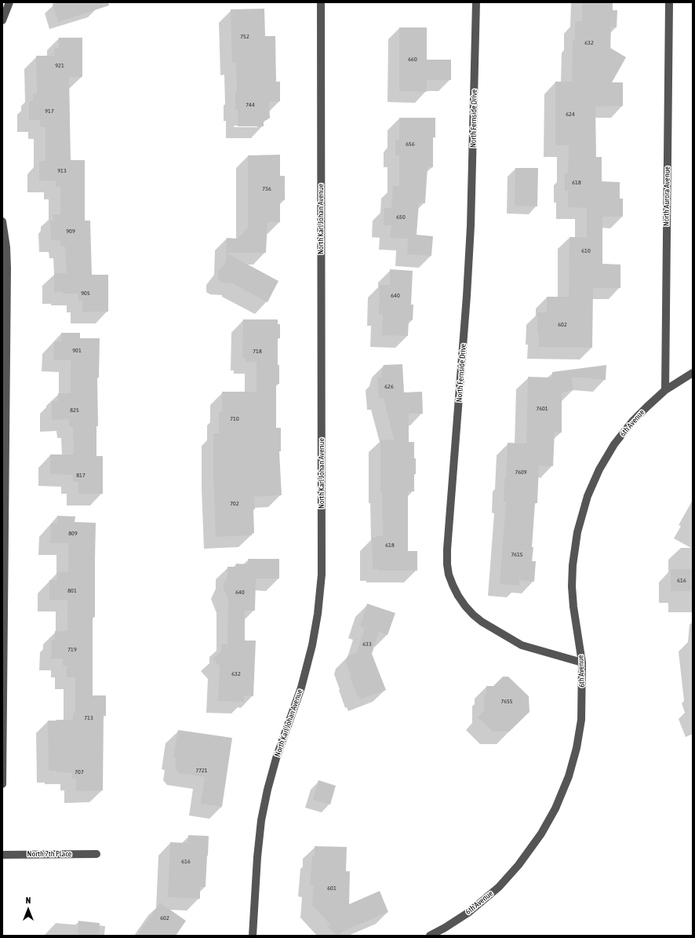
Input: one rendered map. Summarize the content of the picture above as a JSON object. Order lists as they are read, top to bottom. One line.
{"streets":{"street":["North Fernside Drive","North Aurora Avenue","North Karl Johan Avenue","6th Avenue","North 7th Place"]},"crossings":[["North Fernside Drive","6th Avenue"],["North Aurora Avenue","6th Avenue"]],"house_numbers":["752","632","660","921","744","917","624","656","913","618","736","650","909","610","905","640","602","901","718","626","7601","825","710","7609","817","702","809","618","7615","616","801","640","633","719","632","7655","713","7721","707","616","601","602"],"north":"top"}
